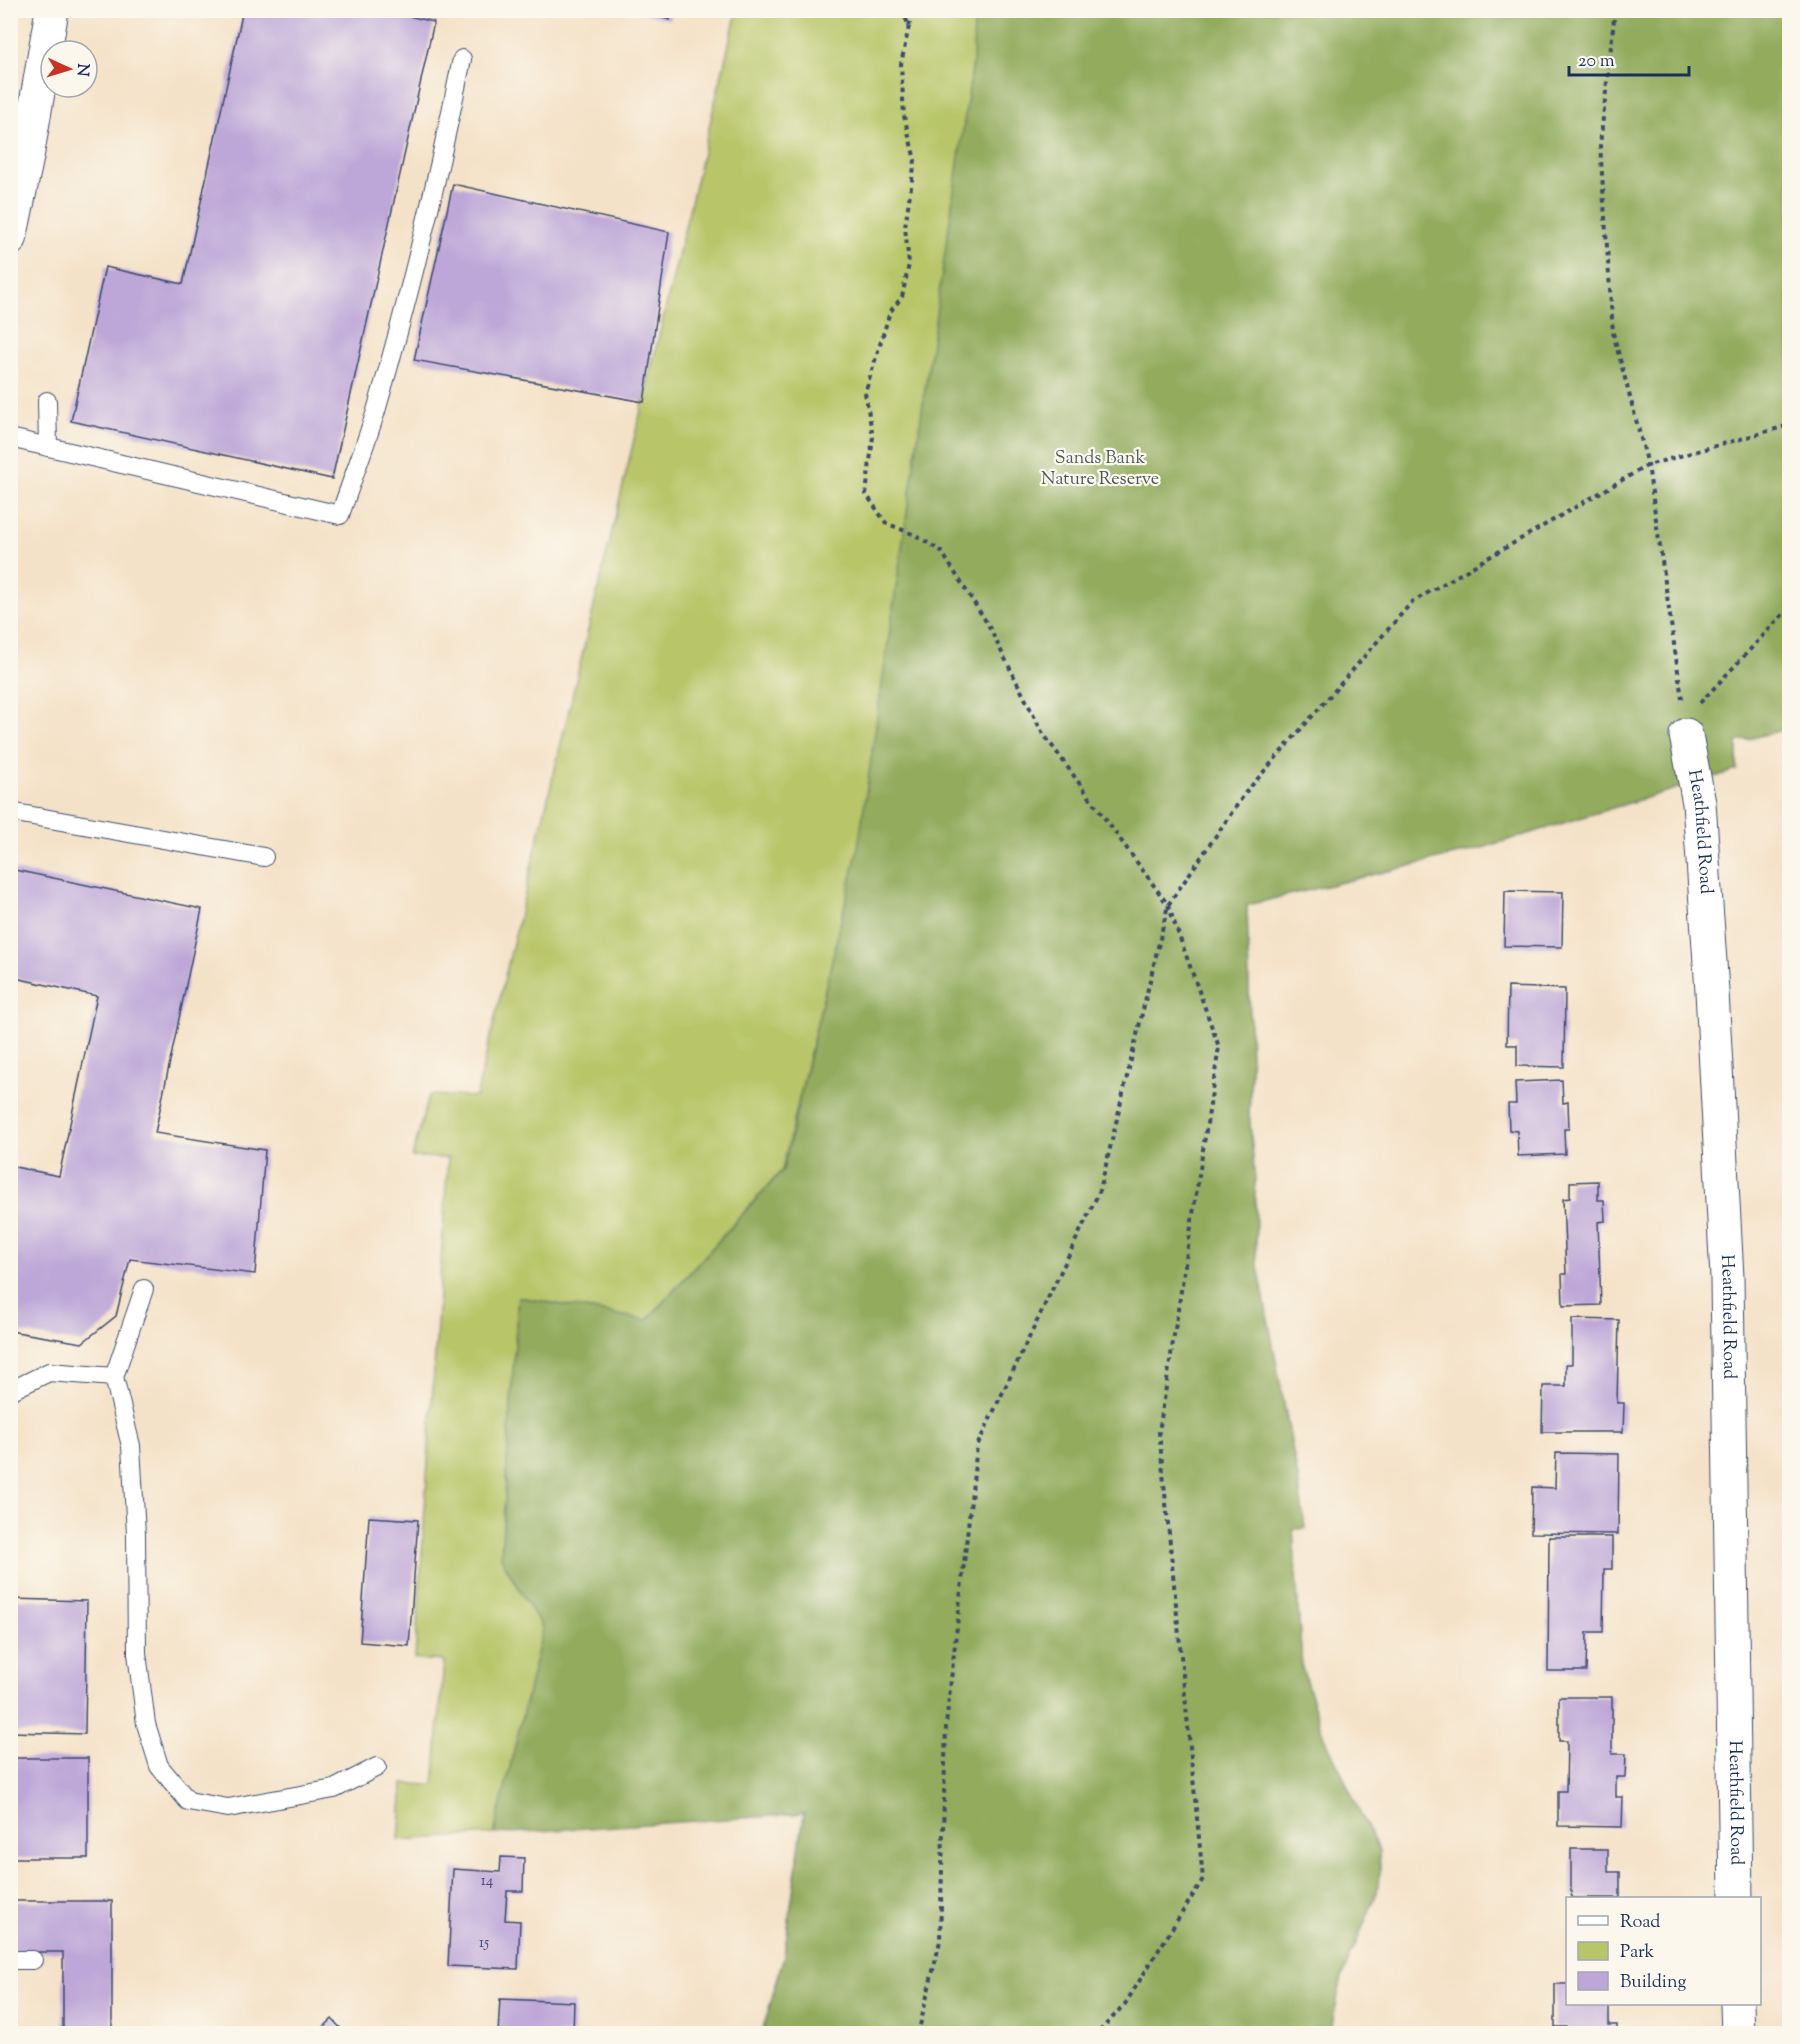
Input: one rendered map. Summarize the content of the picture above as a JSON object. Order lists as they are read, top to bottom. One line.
{"streets":{"street":["Heathfield Road"]},"parks":["Sands Bank Nature Reserve"],"house_numbers":["14","15"],"legend":["Road","Park","Building"],"scale_bar":"20 m","north":"right"}
